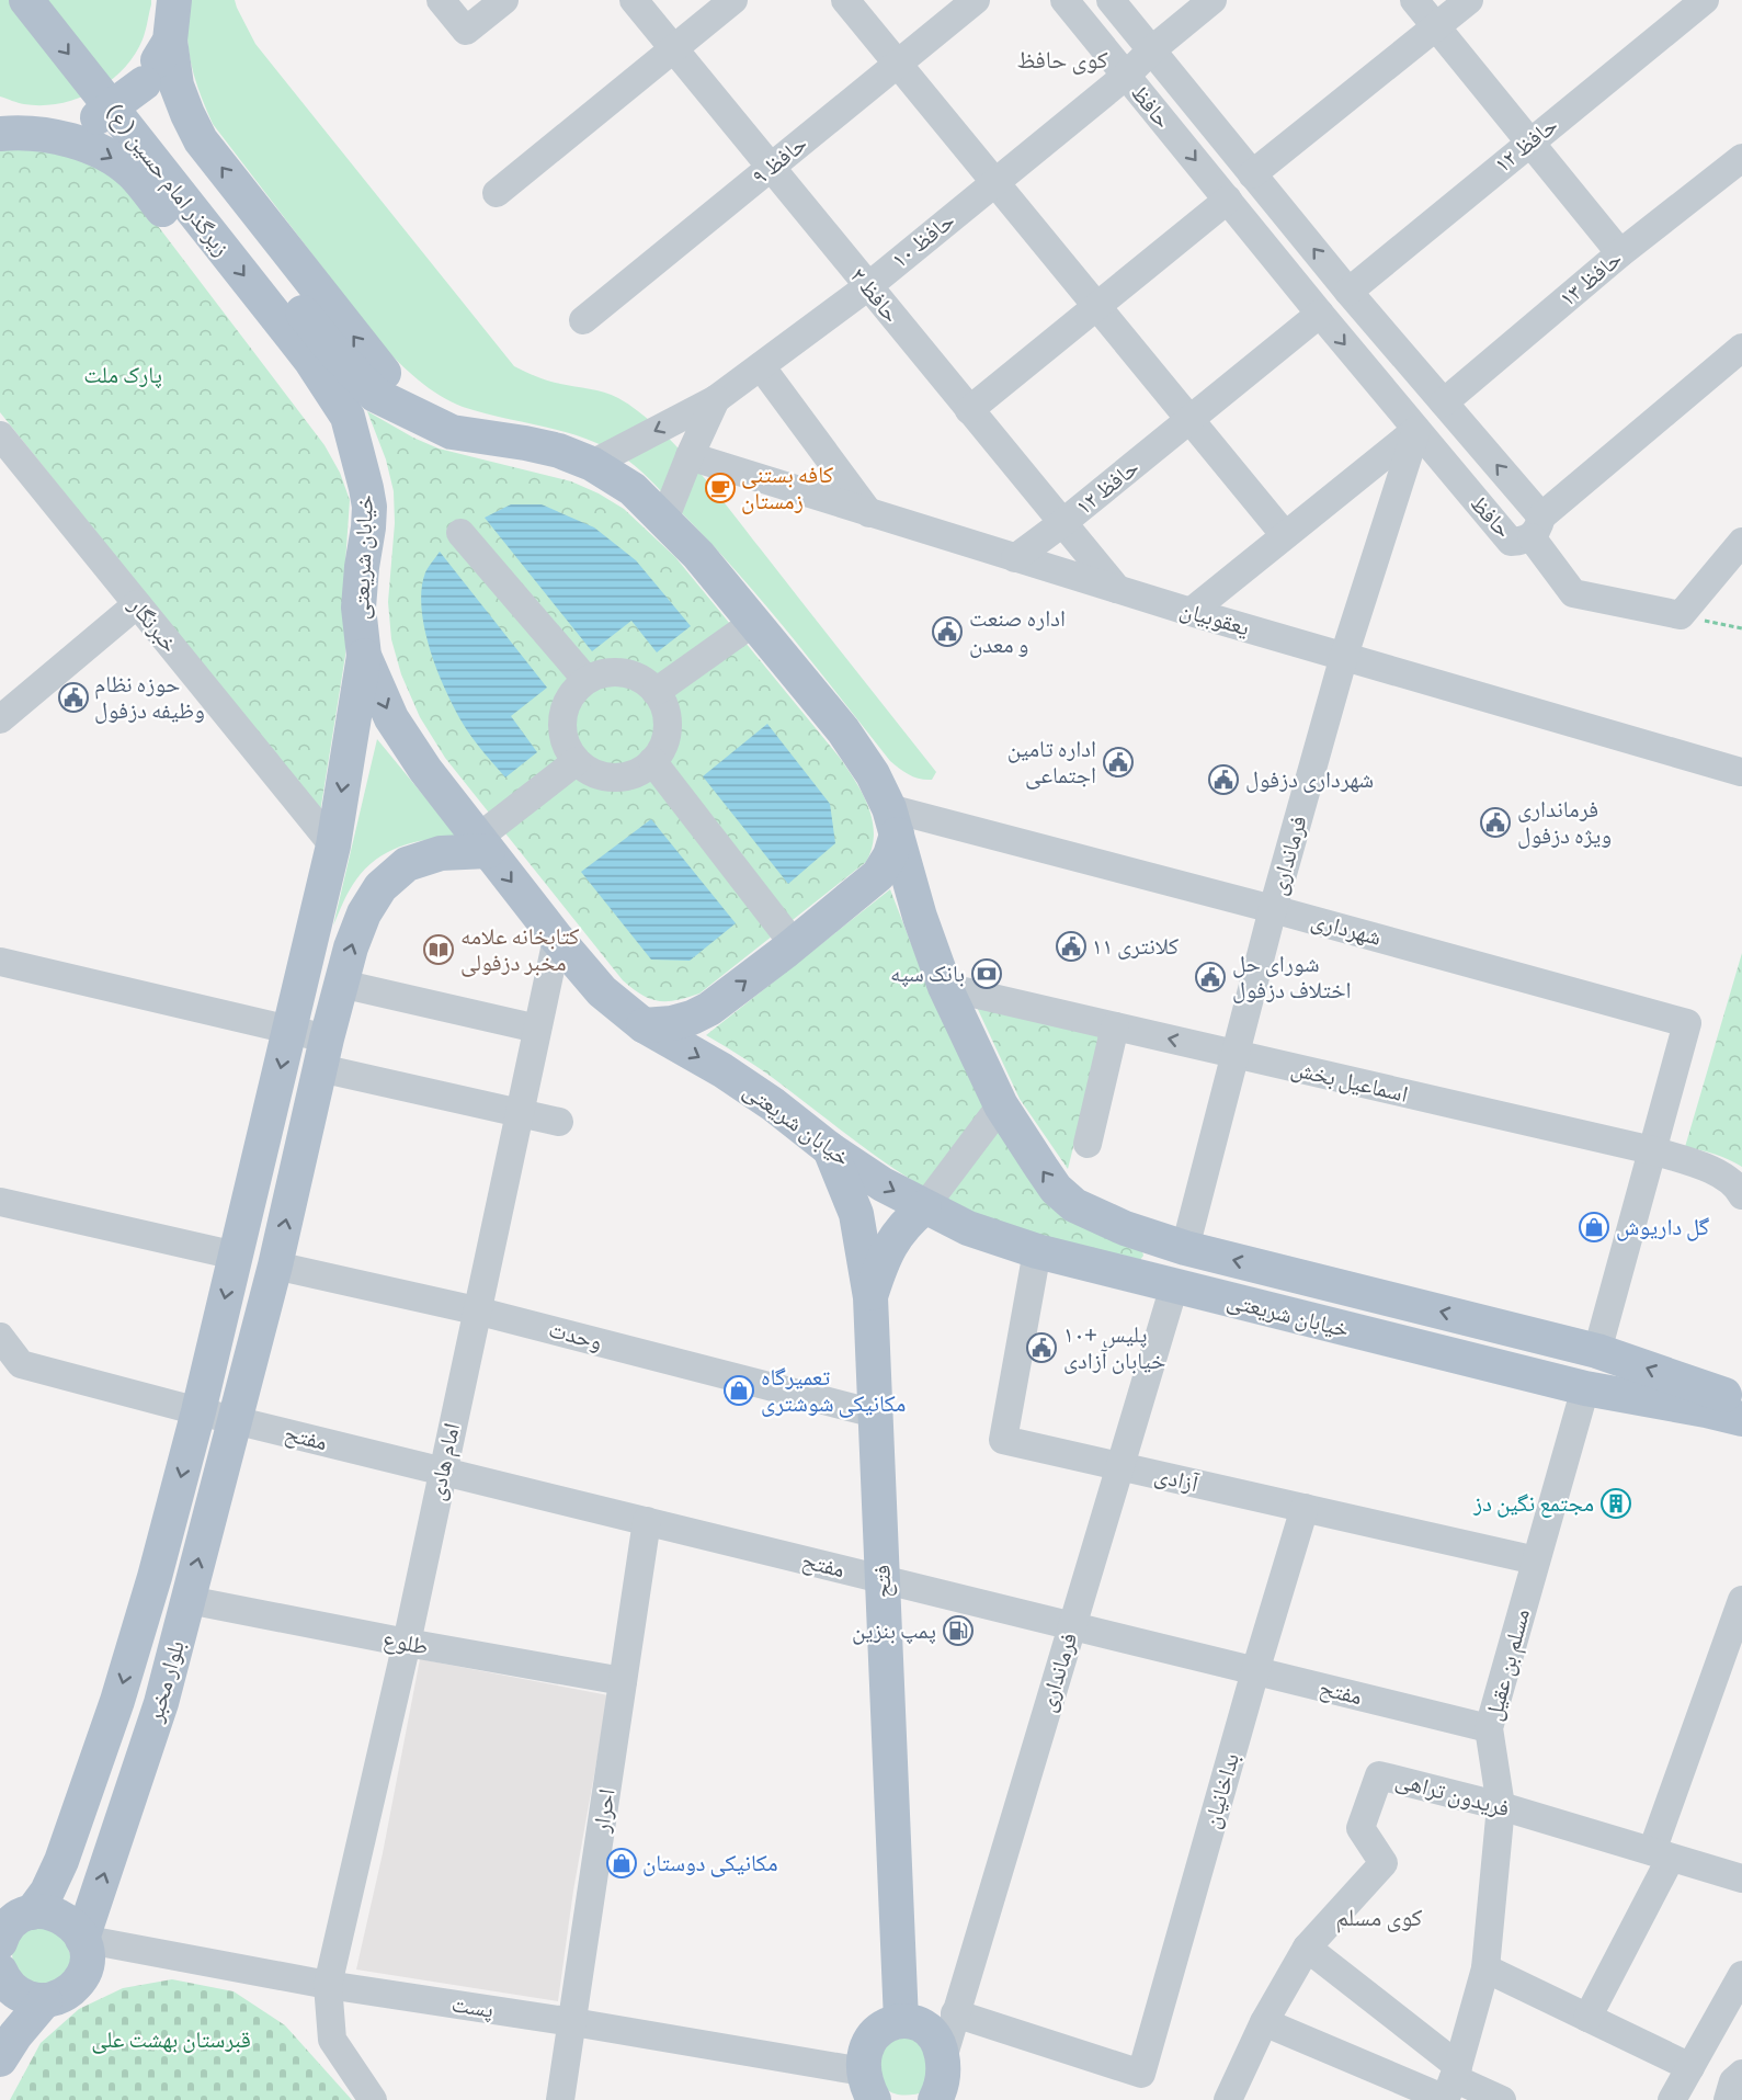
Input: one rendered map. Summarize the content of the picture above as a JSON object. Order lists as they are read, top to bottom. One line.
{"streets":{"main road":["زیرگذر امام حسین (ع)","خیابان شریعتی","فتح","بلوار مخبر"],"street":["حافظ","حافظ ۱۲","حافظ ۹","حافظ ۱۰","حافظ ۱۳","حافظ ۲","یعقوبیان","خبرنگار","فرمانداری","شهرداری","اسماعیل بخش","وحدت","مفتح","امام هادی","آزادی","طلوع","مسلم بن عقیل","بداخانیان","فریدون تراهی","احرار","پست"]},"crossings":[["حافظ","حافظ ۱۲"],["حافظ","حافظ ۱۰"],["حافظ","حافظ ۱۳"],["حافظ","فرمانداری"],["حافظ ۱۲","حافظ ۲"],["حافظ ۱۲","یعقوبیان"],["حافظ ۹","حافظ ۲"],["زیرگذر امام حسین (ع)","خیابان شریعتی"],["حافظ ۱۰","حافظ ۲"],["حافظ ۱۰","خیابان شریعتی"],["حافظ ۲","یعقوبیان"],["خیابان شریعتی","فرمانداری"],["خیابان شریعتی","شهرداری"],["خیابان شریعتی","اسماعیل بخش"],["خیابان شریعتی","امام هادی"],["خیابان شریعتی","آزادی"],["خیابان شریعتی","فتح"],["خیابان شریعتی","مسلم بن عقیل"],["خیابان شریعتی","بلوار مخبر"],["یعقوبیان","فرمانداری"],["خبرنگار","بلوار مخبر"],["فرمانداری","شهرداری"],["فرمانداری","اسماعیل بخش"],["فرمانداری","مفتح"],["فرمانداری","آزادی"],["فرمانداری","بداخانیان"],["شهرداری","اسماعیل بخش"],["وحدت","امام هادی"],["وحدت","فتح"],["وحدت","بلوار مخبر"],["مفتح","امام هادی"],["مفتح","فتح"],["مفتح","مسلم بن عقیل"],["مفتح","بلوار مخبر"],["مفتح","بداخانیان"],["مفتح","احرار"],["امام هادی","طلوع"],["امام هادی","پست"],["آزادی","مسلم بن عقیل"],["آزادی","بداخانیان"],["طلوع","بلوار مخبر"],["طلوع","احرار"],["مسلم بن عقیل","فریدون تراهی"],["بلوار مخبر","پست"],["احرار","پست"]],"districts":["کوی حافظ","کوی مسلم"],"parks":["پارک ملت","قبرستان بهشت علی"],"places":{"cafe":["کافه بستنی زمستان"],"public building":["اداره صنعت و معدن","حوزه نظام وظیفه دزفول","اداره تامین اجتماعی","شهرداری دزفول","فرمانداری ویژه دزفول","کلانتری ۱۱","شورای حل اختلاف دزفول","پلیس +۱۰ خیابان آزادی"],"library":["کتابخانه علامه مخبر دزفولی"],"bank":["بانک سپه"],"shop":["گل داریوش","تعمیرگاه مکانیکی شوشتری","مکانیکی دوستان"],"building":["مجتمع نگین دز"],"fuel station":["پمپ بنزین"]}}
